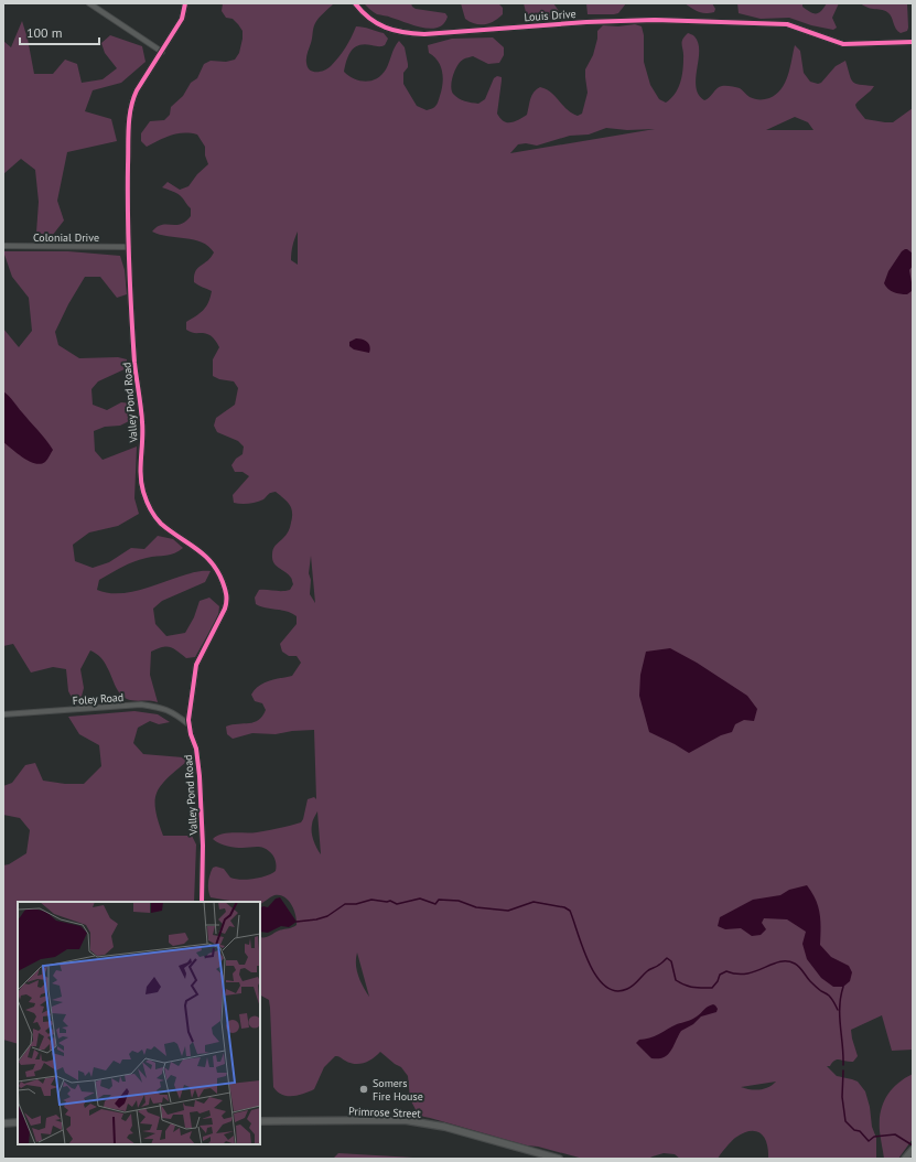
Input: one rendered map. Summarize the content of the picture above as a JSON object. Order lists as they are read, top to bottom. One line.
{"streets":{"main road":["Primrose Street"],"street":["Louis Drive","Colonial Drive","Valley Pond Road","Foley Road"]},"crossings":[["Colonial Drive","Valley Pond Road"],["Valley Pond Road","Foley Road"]],"places":["Somers Fire House"],"scale_bar":"100 m"}
